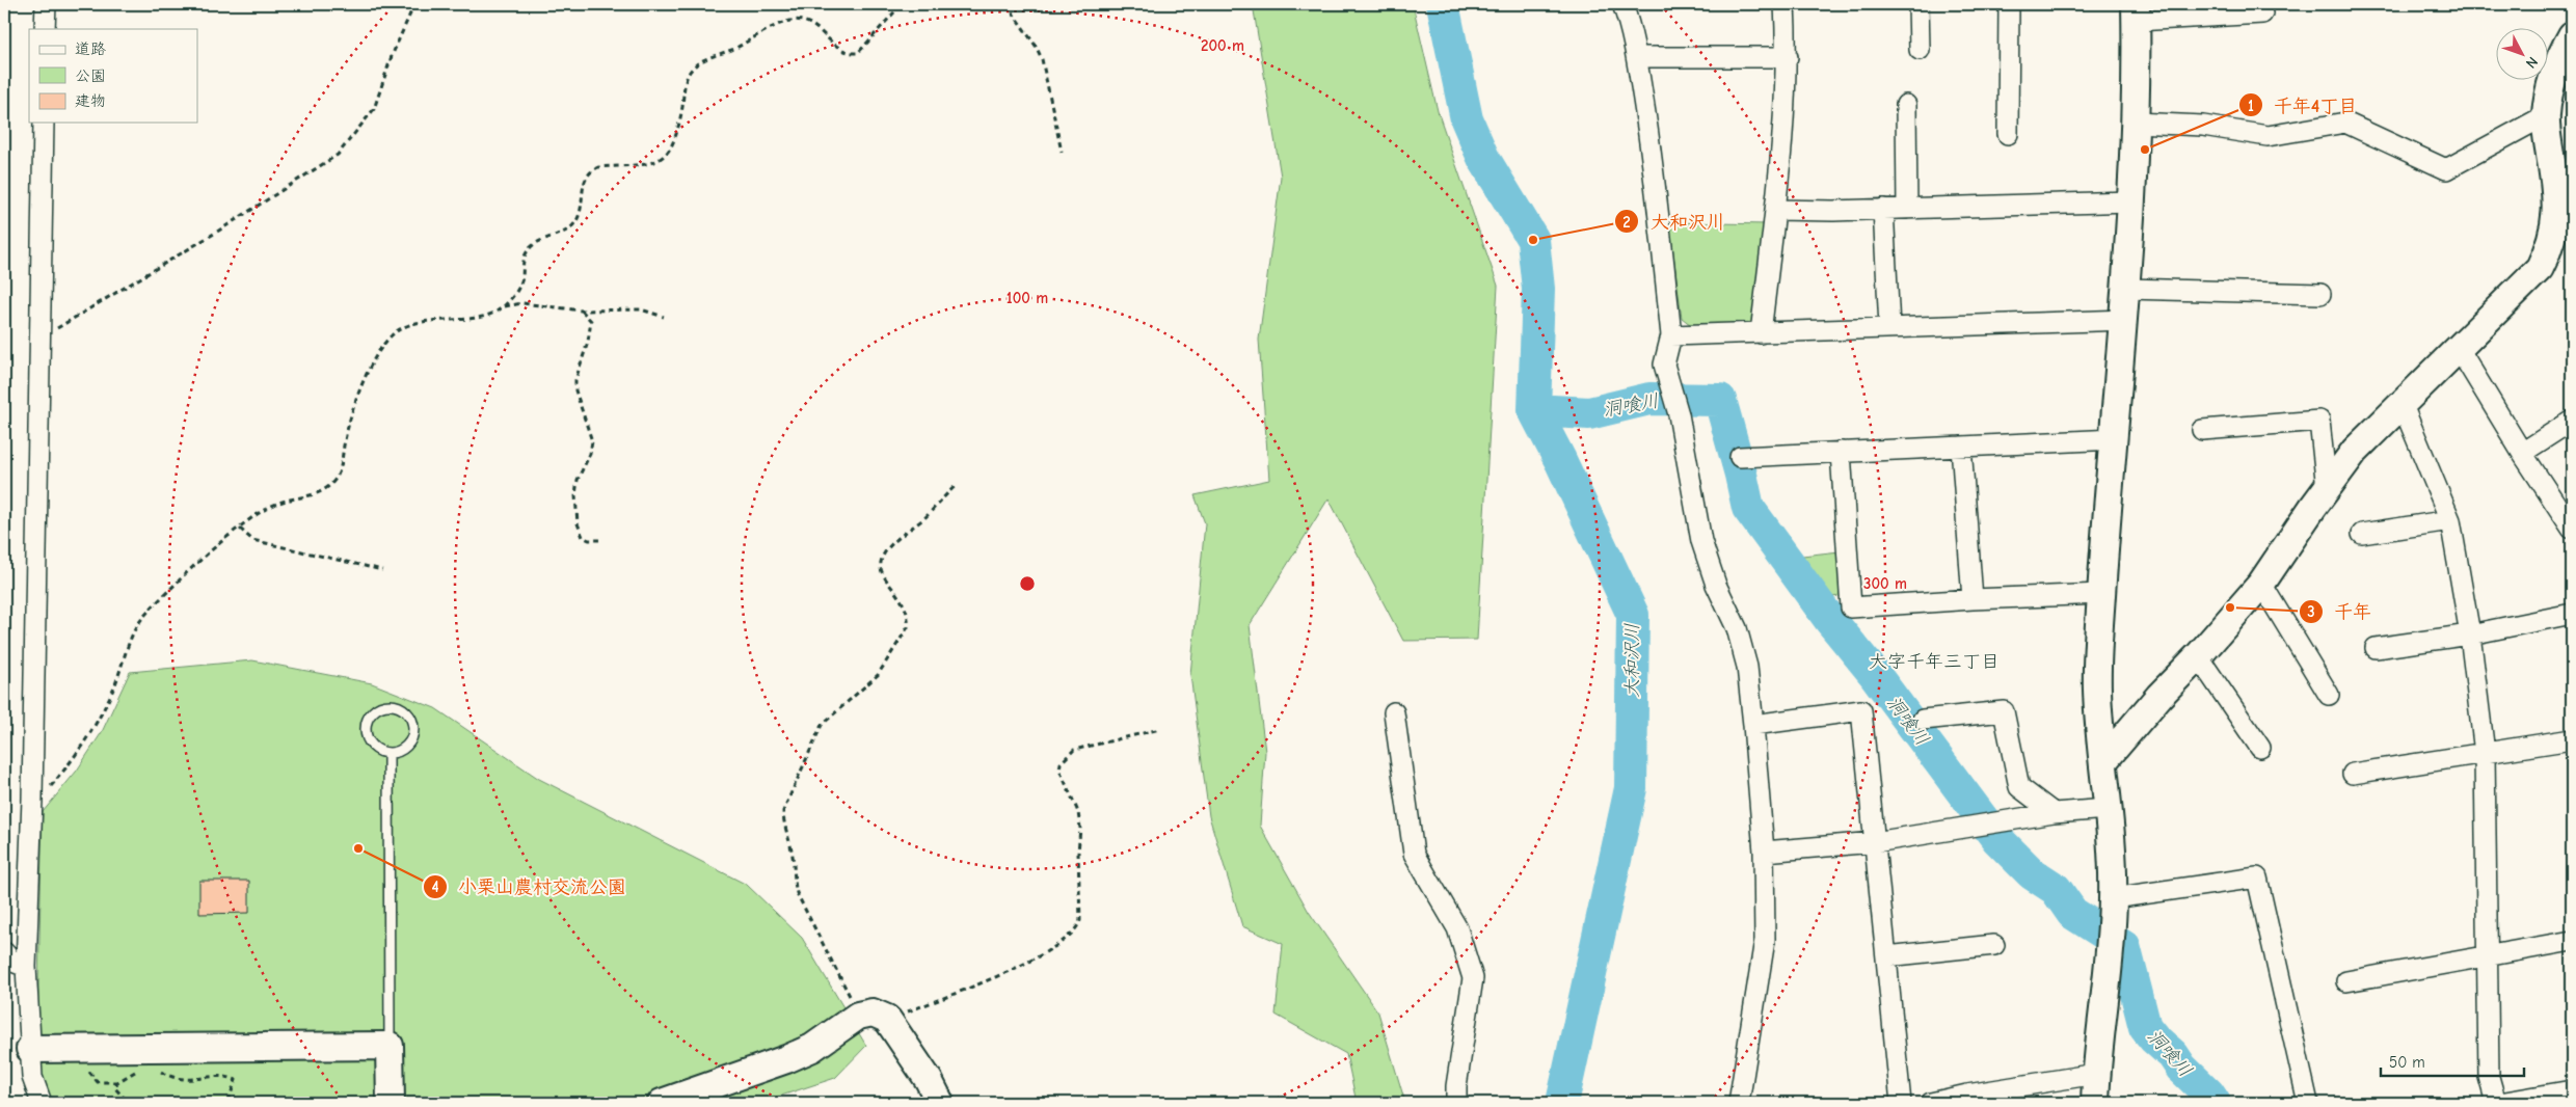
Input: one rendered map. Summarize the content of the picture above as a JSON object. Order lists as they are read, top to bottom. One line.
{"districts":["大字千年三丁目"],"water":["洞喰川","大和沢川"],"places":["千年4丁目","大和沢川","千年","小栗山農村交流公園"],"legend":["道路","公園","建物"],"scale_bar":"50 m","north":"bottom right","rings":["200 m","100 m","300 m"]}
